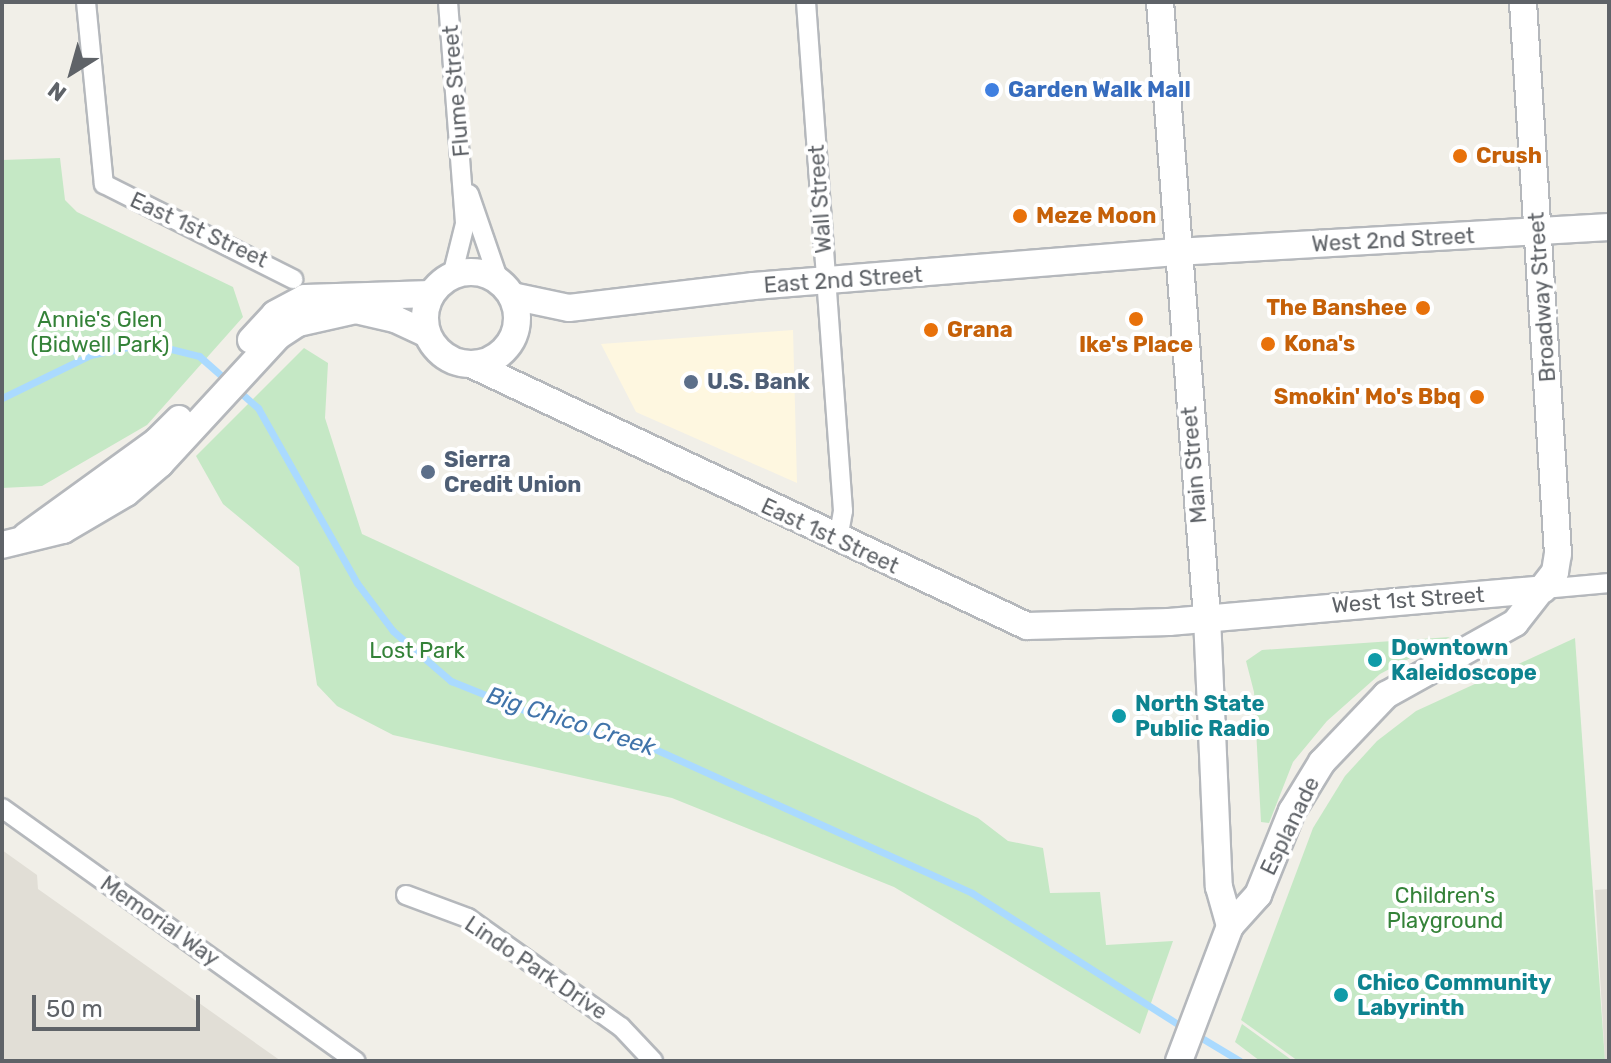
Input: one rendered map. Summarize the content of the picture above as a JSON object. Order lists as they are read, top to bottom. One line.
{"streets":{"street":["Flume Street","Wall Street","East 1st Street","West 2nd Street","East 2nd Street","Broadway Street","Main Street","West 1st Street","Esplanade","Memorial Way","Lindo Park Drive"]},"crossings":[["Flume Street","East 1st Street"],["Flume Street","East 2nd Street"],["Wall Street","East 1st Street"],["Wall Street","East 2nd Street"],["East 1st Street","East 2nd Street"],["East 1st Street","Main Street"],["East 1st Street","West 1st Street"],["West 2nd Street","East 2nd Street"],["West 2nd Street","Broadway Street"],["West 2nd Street","Main Street"],["East 2nd Street","Main Street"],["Broadway Street","West 1st Street"],["Broadway Street","Esplanade"],["Main Street","West 1st Street"],["Main Street","Esplanade"],["West 1st Street","Esplanade"]],"water":["Big Chico Creek"],"parks":["Annie's Glen (Bidwell Park)","Lost Park","Children's Playground"],"places":["Garden Walk Mall","Crush","Meze Moon","The Banshee","Ike's Place","Grana","Kona's","U.S. Bank","Smokin' Mo's Bbq","Sierra Credit Union","Downtown Kaleidoscope","North State Public Radio","Chico Community Labyrinth"],"scale_bar":"50 m","north":"bottom left"}
